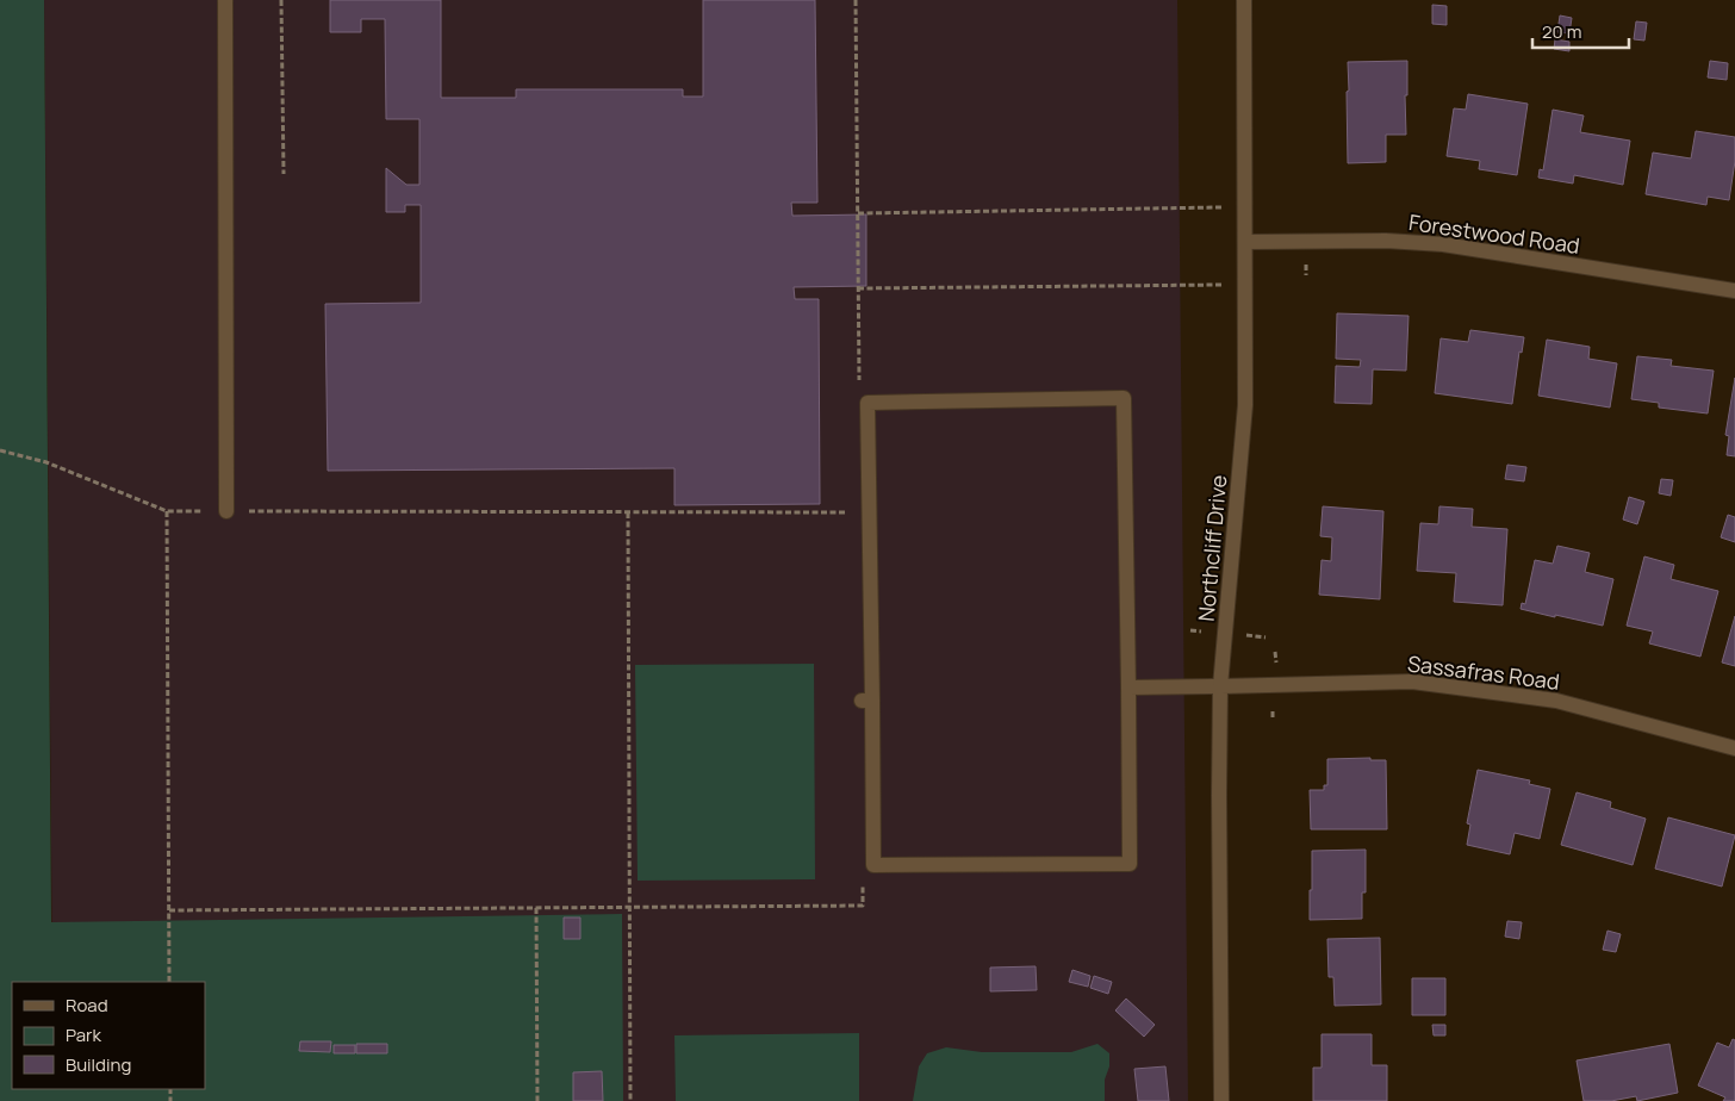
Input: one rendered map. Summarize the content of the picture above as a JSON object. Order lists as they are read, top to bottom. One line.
{"streets":{"street":["Forestwood Road","Northcliff Drive","Sassafras Road"]},"crossings":[["Forestwood Road","Northcliff Drive"],["Northcliff Drive","Sassafras Road"]],"legend":["Road","Park","Building"],"scale_bar":"20 m"}
